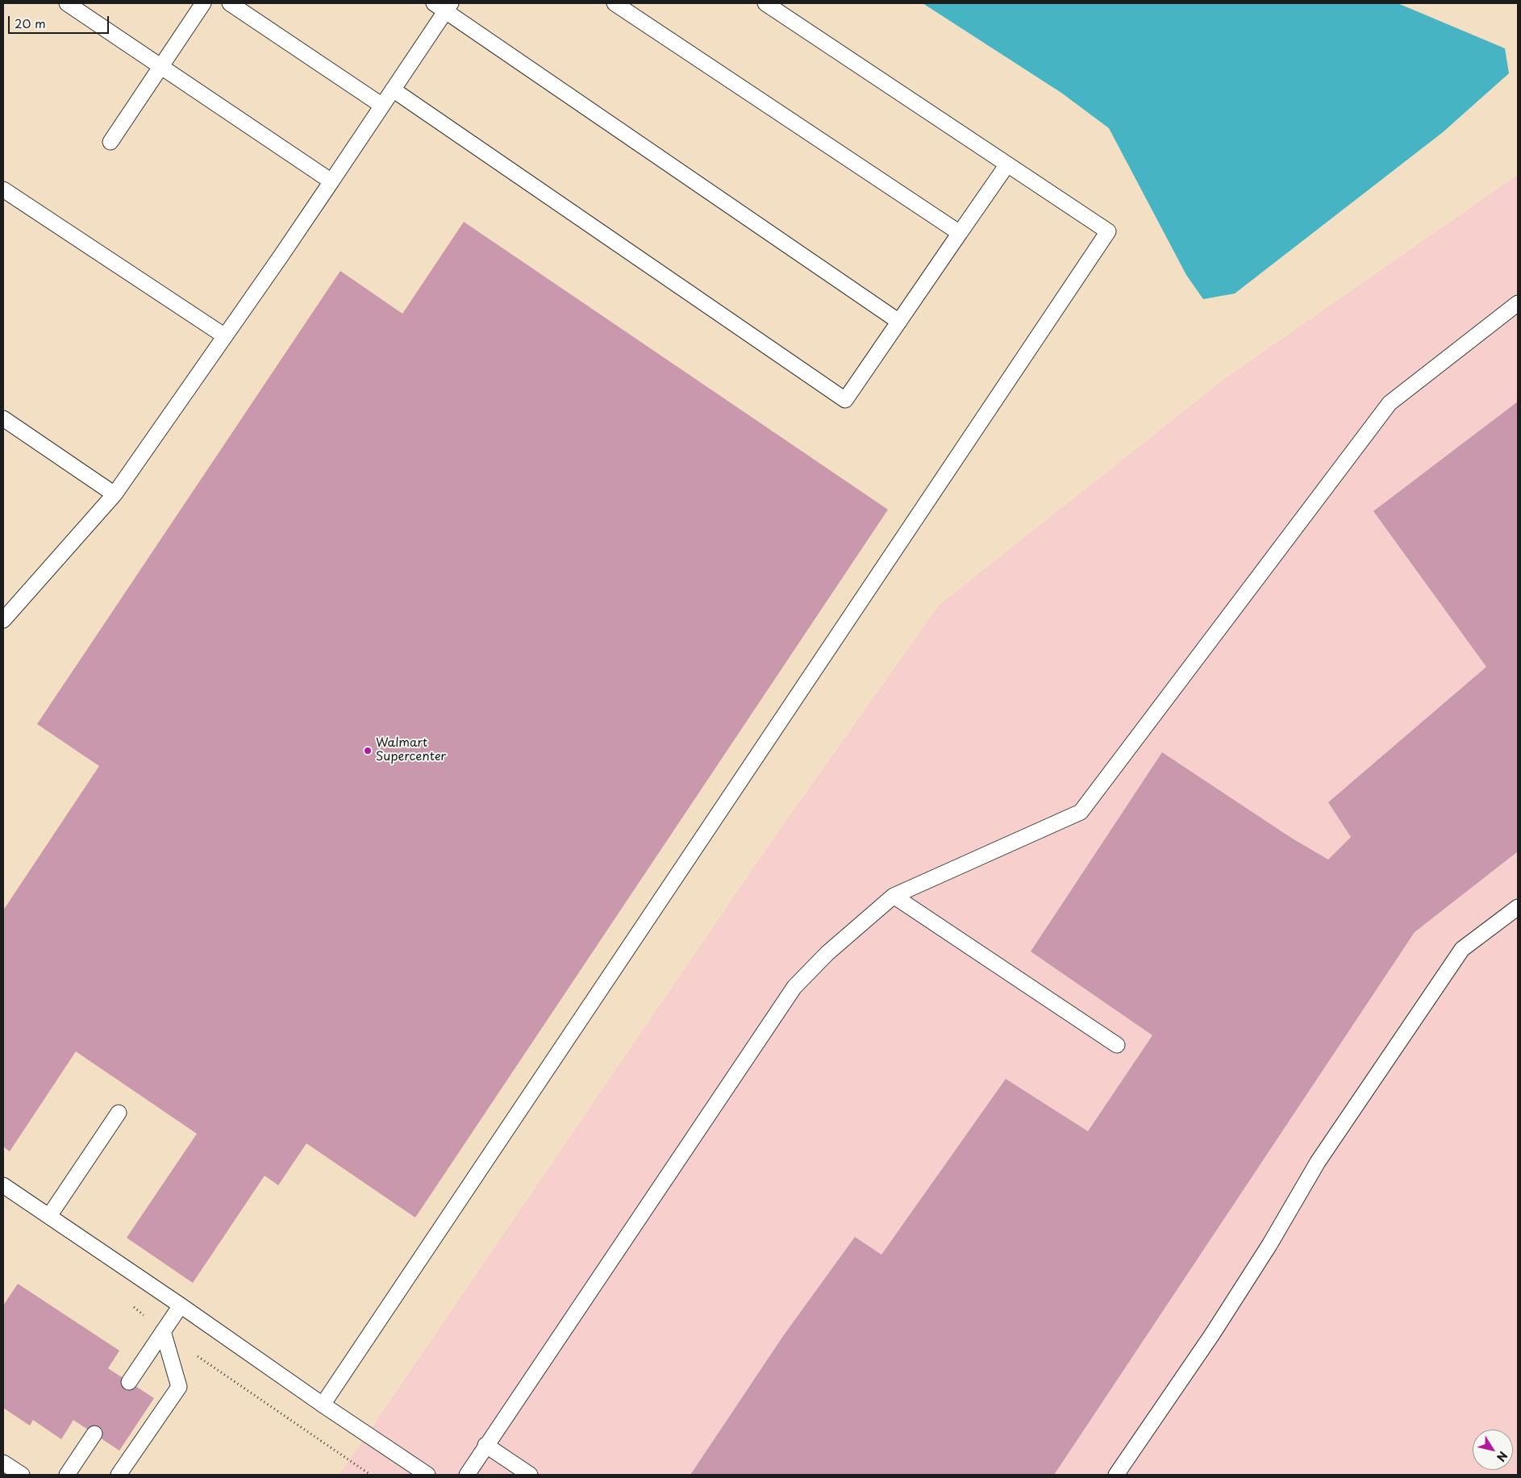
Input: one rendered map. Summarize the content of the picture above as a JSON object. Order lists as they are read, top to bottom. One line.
{"places":["Walmart Supercenter"],"scale_bar":"20 m","north":"bottom right"}
